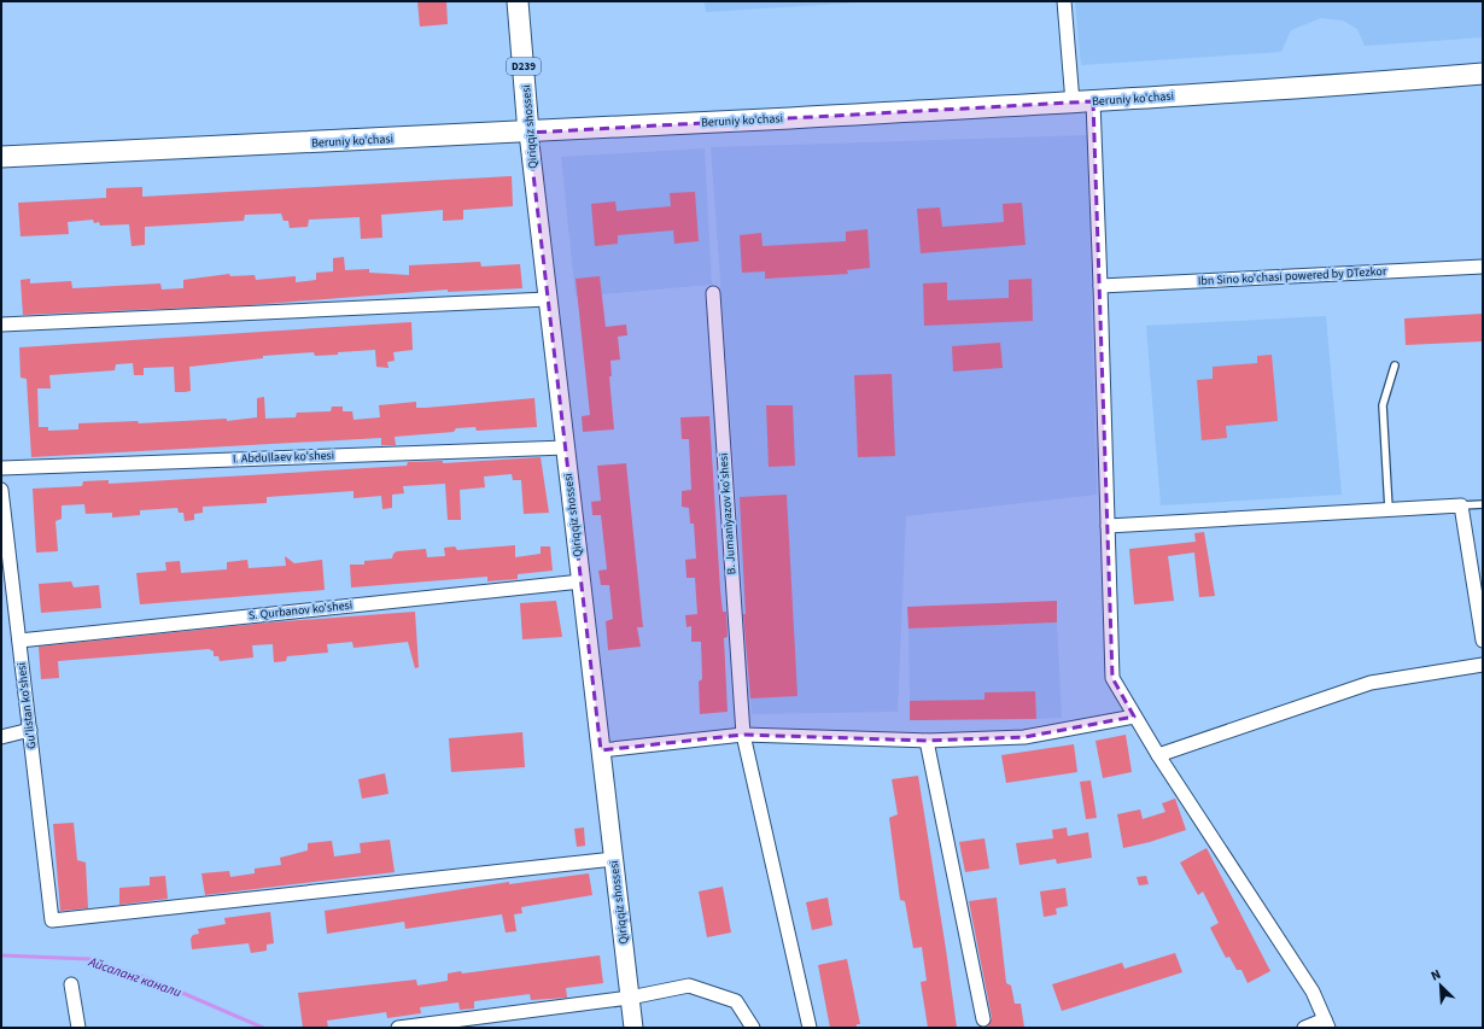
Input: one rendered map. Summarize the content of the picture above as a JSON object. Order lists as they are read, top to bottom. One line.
{"streets":{"main road":["D239","Beruniy ko'chasi","Qiriqqiz shossesi"],"street":["Ibn Sino ko'chasi powered by DTezkor","I. Abdullaev ko'shesi","B. Jumaniyazov ko'shesi","S. Qurbanov ko'shesi","Gu'listan ko'shesi"]},"crossings":[["Beruniy ko'chasi","Qiriqqiz shossesi"],["Qiriqqiz shossesi","I. Abdullaev ko'shesi"],["Qiriqqiz shossesi","S. Qurbanov ko'shesi"],["Qiriqqiz shossesi","Gu'listan ko'shesi"],["S. Qurbanov ko'shesi","Gu'listan ko'shesi"]],"water":["Айсаланг канали"],"north":"top left"}
